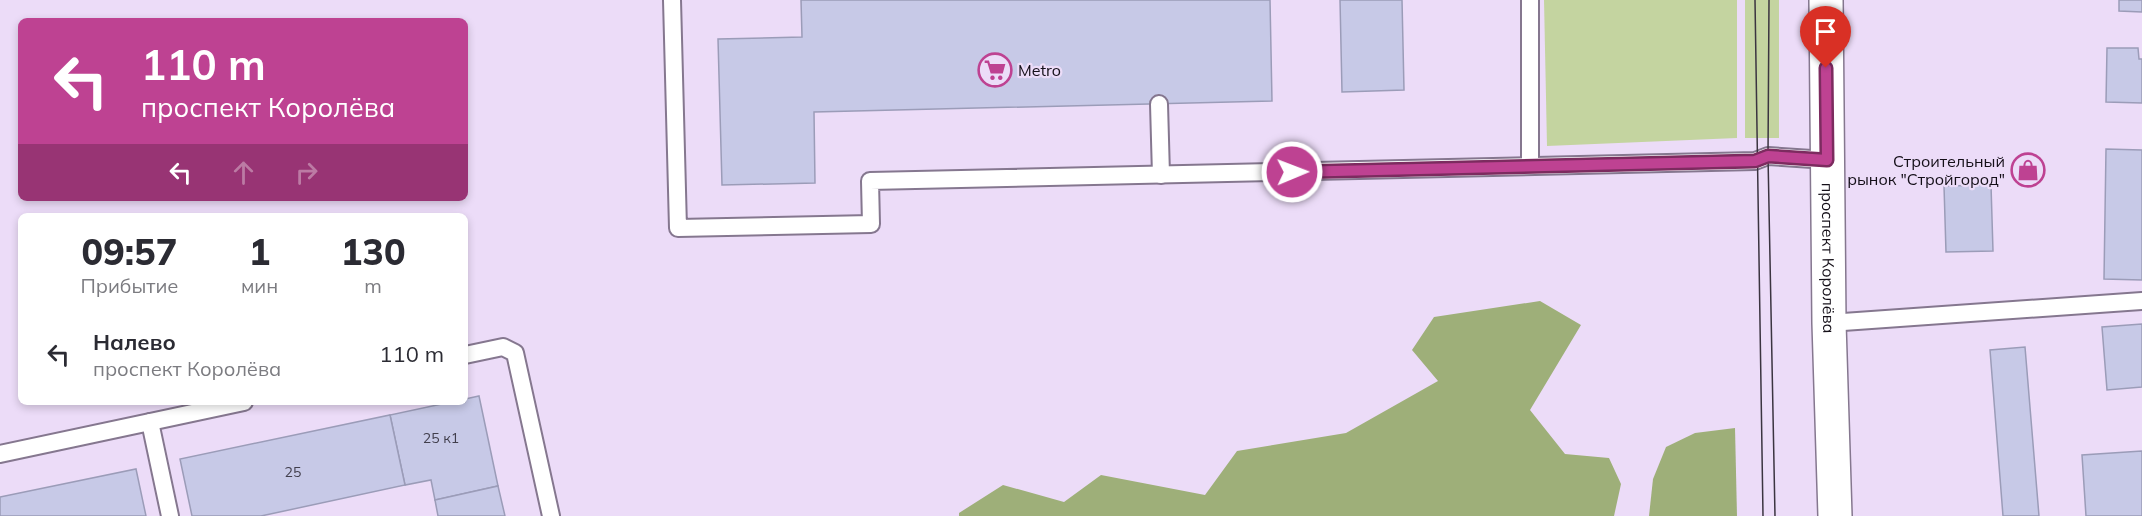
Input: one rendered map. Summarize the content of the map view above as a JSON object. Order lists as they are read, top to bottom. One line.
{"streets":{"main road":["проспект Королёва"]},"places":{"supermarket":["Metro"],"shop":["Строительный рынок \"Стройгород\""]},"house_numbers":["25 к1","25"],"page":{"turn":["110 m","проспект Королёва"],"eta":["09:57","Прибытие","1","мин","130","m"],"list":[{"name":"Налево","note":"проспект Королёва","value":"110 m"}]}}
